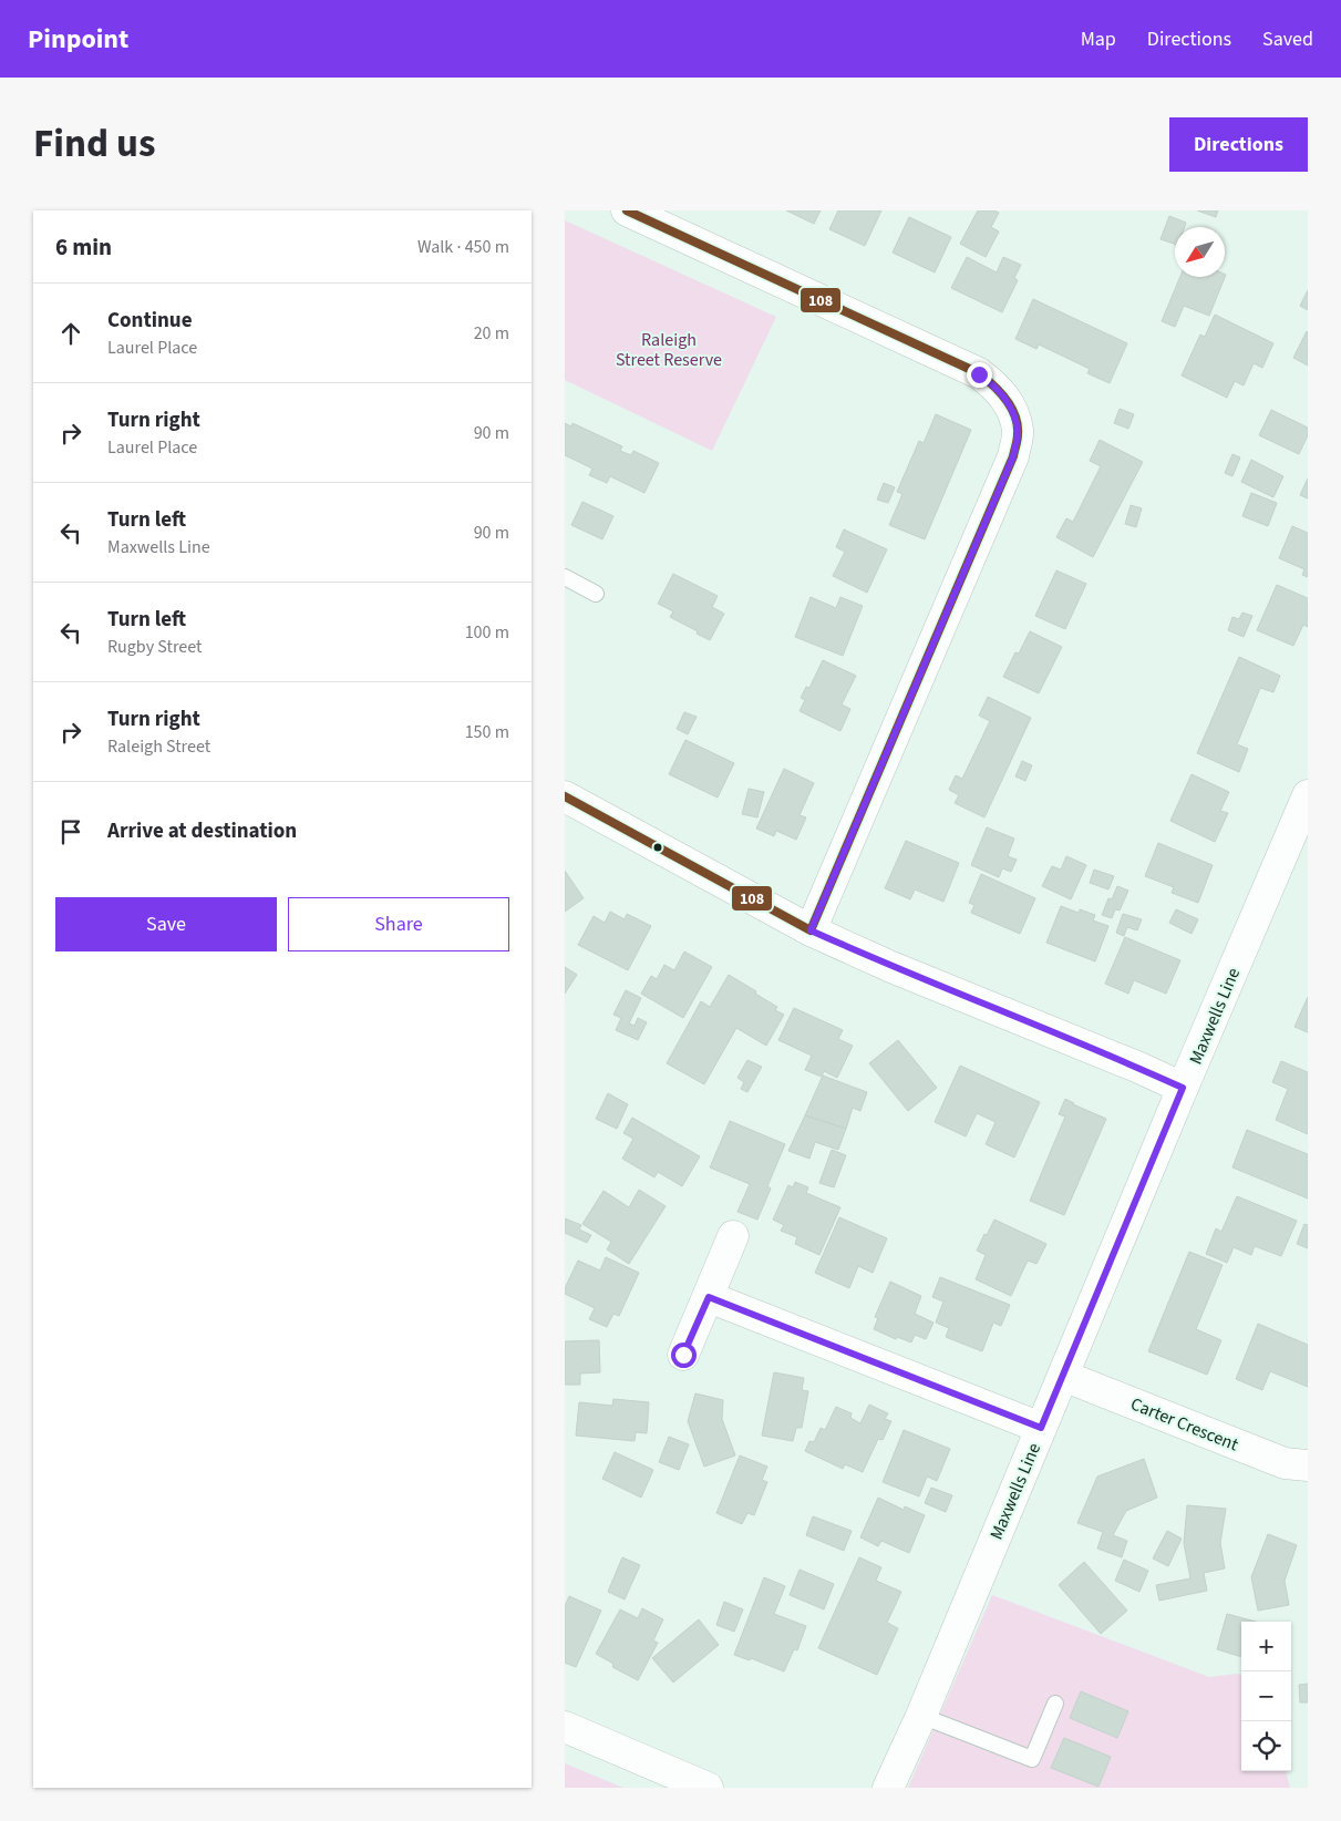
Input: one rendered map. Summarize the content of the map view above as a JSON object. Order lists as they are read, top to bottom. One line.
{"streets":{"street":["Maxwells Line","Carter Crescent"]},"crossings":[["Maxwells Line","Carter Crescent"]],"parks":["Raleigh Street Reserve"],"lines":["transit line 108"],"north":"bottom left","page":{"header":"Pinpoint","nav":["Map","Directions","Saved"],"title":"Find us","buttons":["Directions",["Save","Share"]],"heading":["6 min","Walk · 450 m"],"list":[["Continue","Laurel Place","20 m"],["Turn right","Laurel Place","90 m"],["Turn left","Maxwells Line","90 m"],["Turn left","Rugby Street","100 m"],["Turn right","Raleigh Street","150 m"],"Arrive at destination"],"map_buttons":["+","−"]}}
